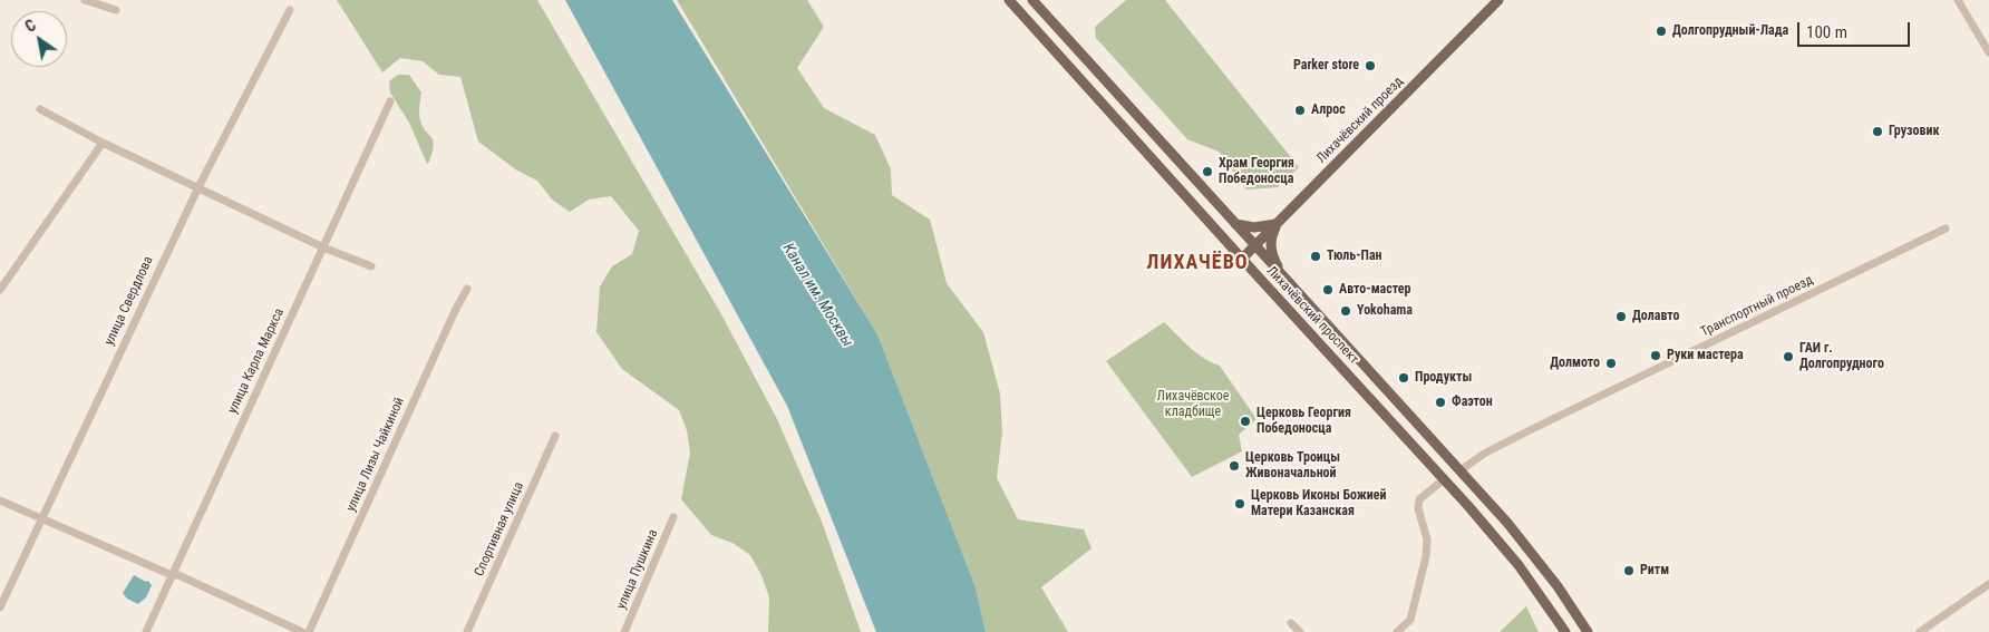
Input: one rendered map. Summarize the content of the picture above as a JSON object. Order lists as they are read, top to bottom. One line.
{"streets":{"main road":["Лихачёвский проезд","Лихачёвский проспект"],"street":["улица Свердлова","Транспортный проезд","улица Карла Маркса","улица Лизы Чайкиной","Спортивная улица","улица Пушкина"]},"crossings":[["Лихачёвский проезд","Лихачёвский проспект"],["Транспортный проезд","Лихачёвский проспект"]],"districts":["ЛИХАЧЁВО"],"water":["Канал им. Москвы"],"parks":["Лихачёвское кладбище"],"places":["Долгопрудный-Лада","Parker store","Алрос","Грузовик","Храм Георгия Победоносца","Тюль-Пан","Авто-мастер","Yokohama","Долавто","Руки мастера","ГАИ г. Долгопрудного","Долмото","Продукты","Фаэтон","Церковь Георгия Победоносца","Церковь Троицы Живоначальной","Церковь Иконы Божией Матери Казанская","Ритм"],"scale_bar":"100 m","north":"top left"}
